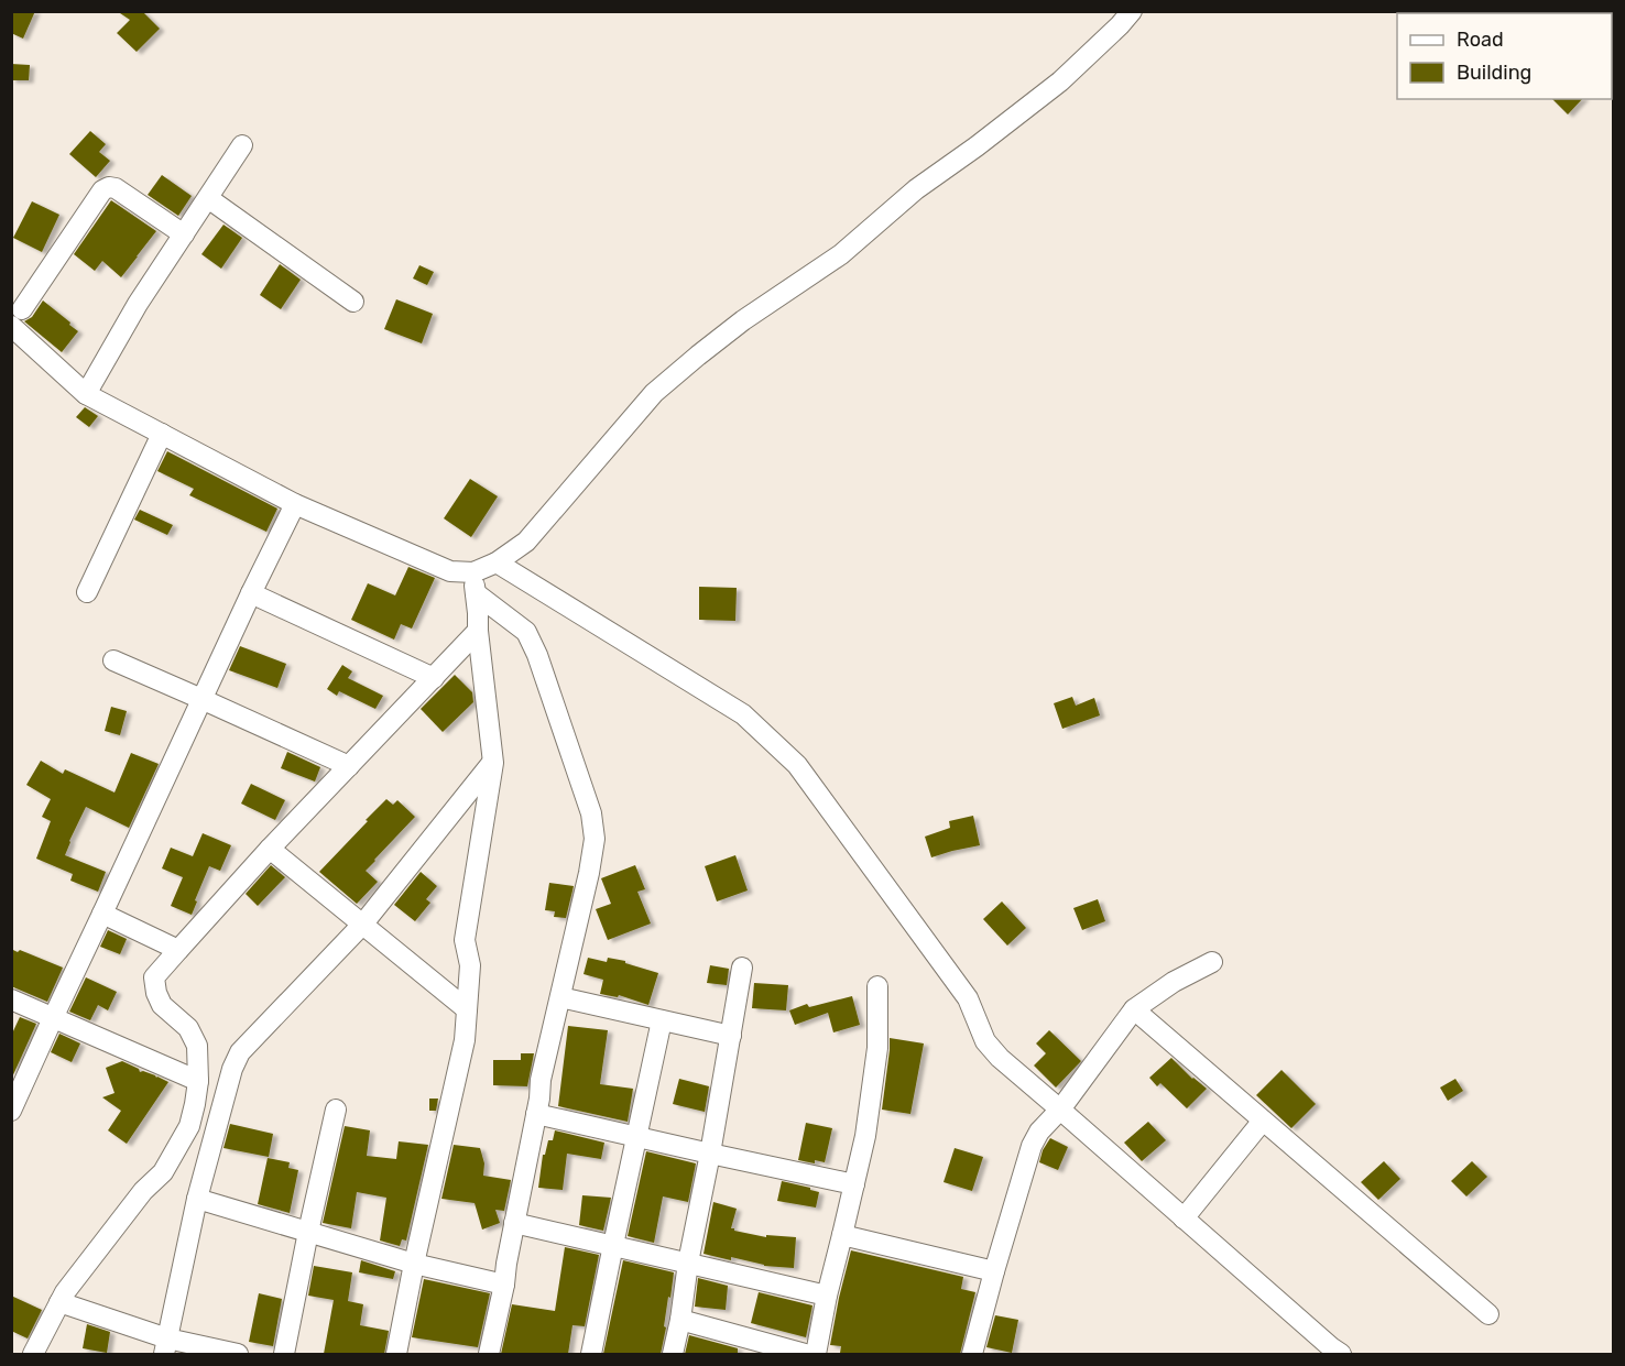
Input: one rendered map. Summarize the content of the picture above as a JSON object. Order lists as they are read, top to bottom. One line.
{"legend":["Road","Building"]}
